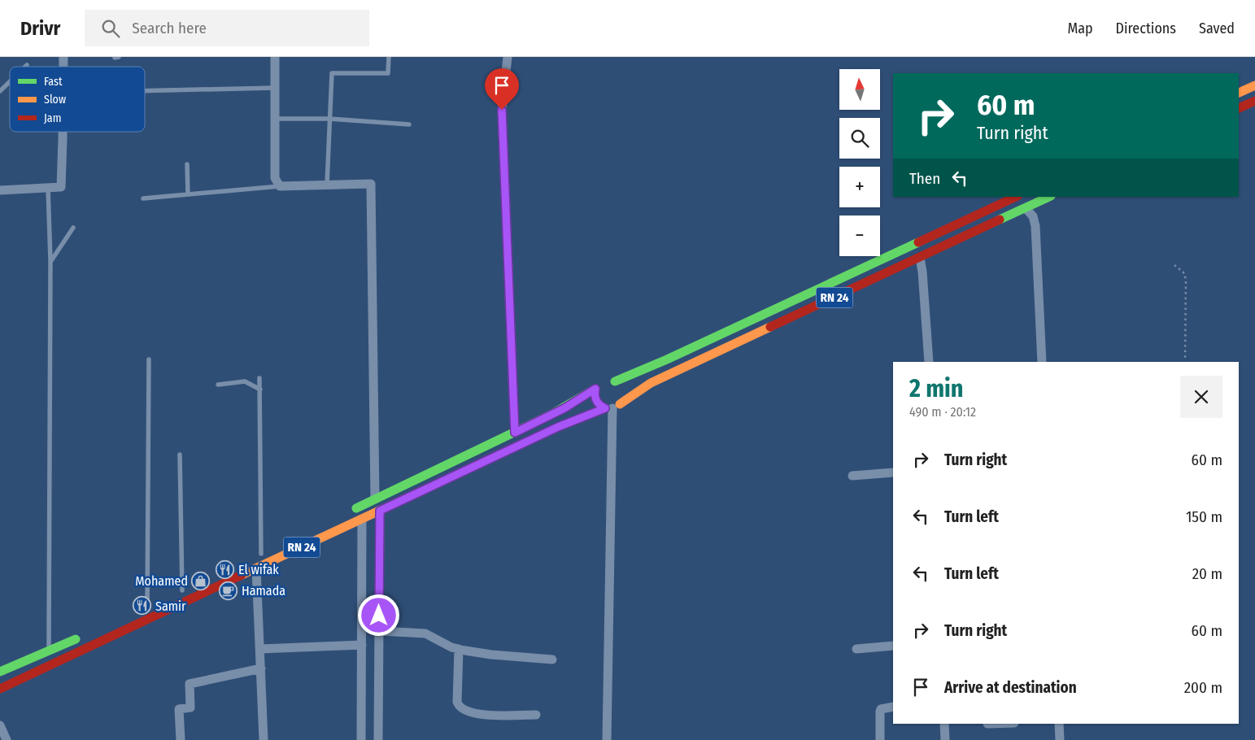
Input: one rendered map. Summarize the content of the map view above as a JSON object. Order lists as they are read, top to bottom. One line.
{"streets":{"highway":["RN 24"]},"places":{"restaurant":["El wifak","Samir"],"shop":["Mohamed"],"cafe":["Hamada"]},"legend":["Fast","Slow","Jam"],"north":"top","page":{"header":"Drivr","search":"Search here","nav":["Map","Directions","Saved"],"map_buttons":["+","−"],"turn":["60 m","Turn right"],"then":"Then","heading":["2 min","490 m · 20:12"],"list":[{"name":"Turn right","value":"60 m"},{"name":"Turn left","value":"150 m"},{"name":"Turn left","value":"20 m"},{"name":"Turn right","value":"60 m"},{"name":"Arrive at destination","value":"200 m"}]}}
